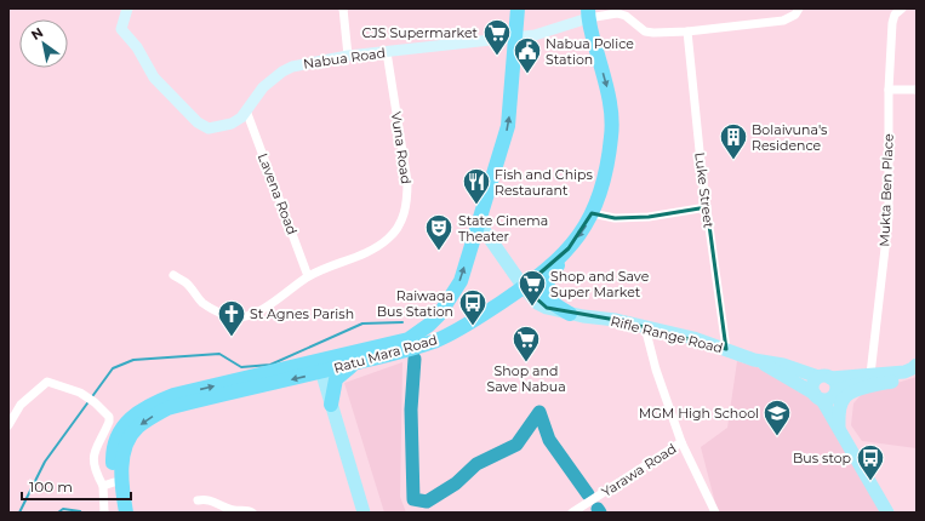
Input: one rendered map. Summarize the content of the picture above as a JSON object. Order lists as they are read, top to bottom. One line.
{"streets":{"highway":["Ratu Mara Road"],"main road":["Nabua Road","Rifle Range Road"],"street":["Vuna Road","Luke Street","Mukta Ben Place","Lavena Road","Yarawa Road"]},"crossings":[["Nabua Road","Vuna Road"],["Nabua Road","Lavena Road"],["Nabua Road","Ratu Mara Road"],["Vuna Road","Lavena Road"],["Luke Street","Rifle Range Road"],["Rifle Range Road","Ratu Mara Road"]],"places":{"supermarket":["CJS Supermarket","Shop and Save Super Market","Shop and Save Nabua"],"public building":["Nabua Police Station"],"building":["Bolaivuna's Residence"],"restaurant":["Fish and Chips Restaurant"],"theatre":["State Cinema Theater"],"bus stop":["Raiwaqa Bus Station","Bus stop"],"church":["St Agnes Parish"],"school or university":["MGM High School"]},"scale_bar":"100 m","north":"top left"}
